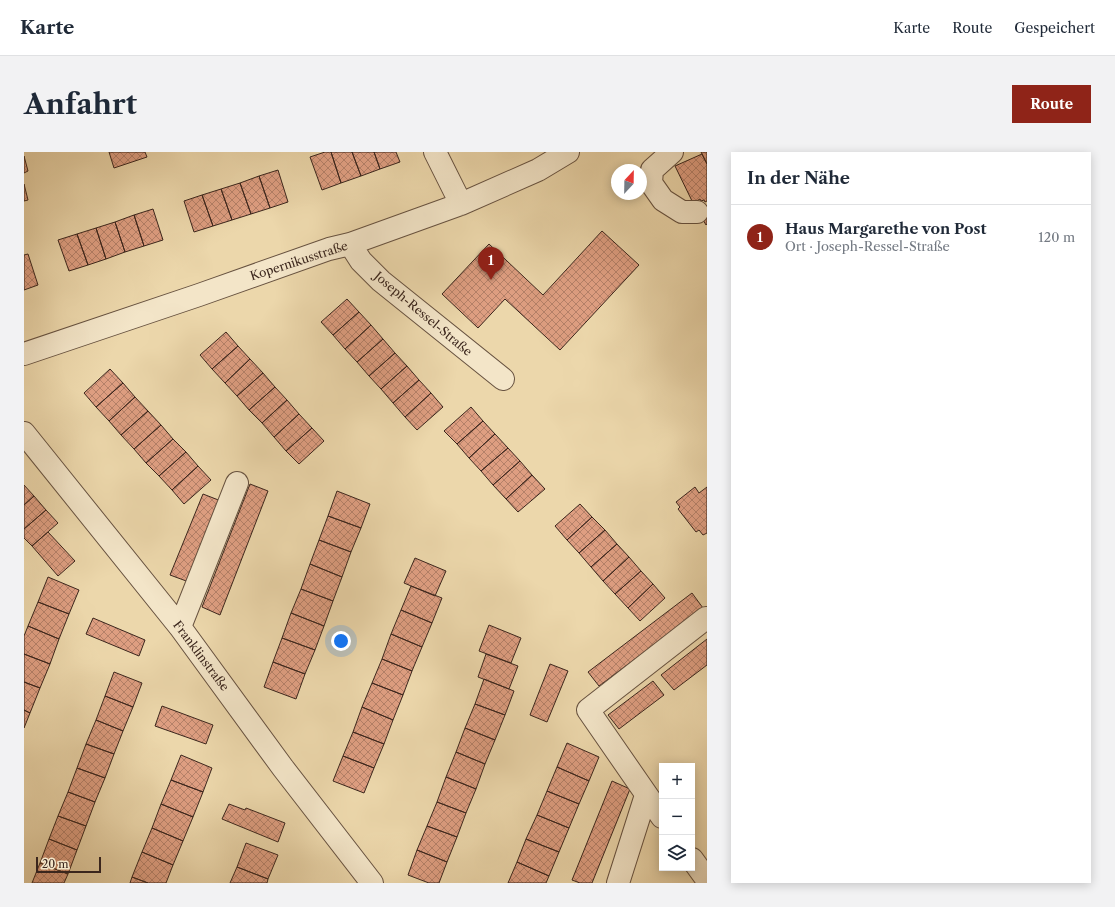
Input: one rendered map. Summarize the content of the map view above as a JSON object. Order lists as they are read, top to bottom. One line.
{"streets":{"street":["Kopernikusstraße","Joseph-Ressel-Straße","Franklinstraße"]},"crossings":[["Kopernikusstraße","Joseph-Ressel-Straße"]],"scale_bar":"20 m","north":"top","page":{"header":"Karte","nav":["Karte","Route","Gespeichert"],"buttons":"Route","title":"Anfahrt","heading":"In der Nähe","list":[{"mark":"1","name":"Haus Margarethe von Post","note":"Ort · Joseph-Ressel-Straße","value":"120 m"}],"pins":"1","map_buttons":["+","−"],"scale":"20 m"}}
